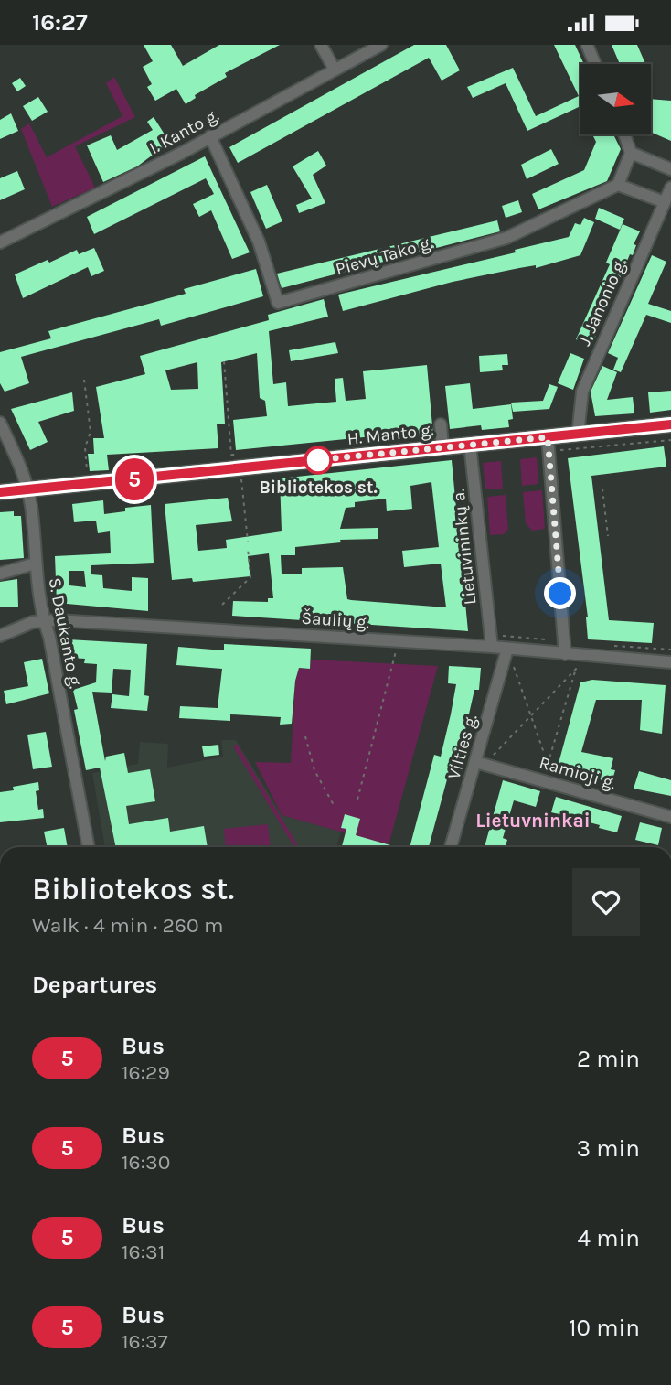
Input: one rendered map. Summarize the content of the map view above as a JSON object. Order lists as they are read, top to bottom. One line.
{"streets":{"main road":["H. Manto g."],"street":["I. Kanto g.","Pievų Tako g.","J. Janonio g.","Lietuvininkų a.","Šaulių g.","S. Daukanto g.","Vilties g.","Ramioji g."]},"crossings":[["I. Kanto g.","Pievų Tako g."],["J. Janonio g.","H. Manto g."],["H. Manto g.","Lietuvininkų a."],["H. Manto g.","S. Daukanto g."],["Lietuvininkų a.","Šaulių g."],["Šaulių g.","S. Daukanto g."],["Šaulių g.","Vilties g."],["Vilties g.","Ramioji g."]],"districts":["Lietuvninkai"],"places":["Bibliotekos st."],"lines":["bus line 5"],"north":"right","page":{"status":"16:27","on_map":"5","heading":[["Bibliotekos st.","Walk · 4 min · 260 m"],"Departures"],"list":[{"mark":"5","name":"Bus","note":"16:29","value":"2 min"},{"mark":"5","name":"Bus","note":"16:30","value":"3 min"},{"mark":"5","name":"Bus","note":"16:31","value":"4 min"},{"mark":"5","name":"Bus","note":"16:37","value":"10 min"}]}}
